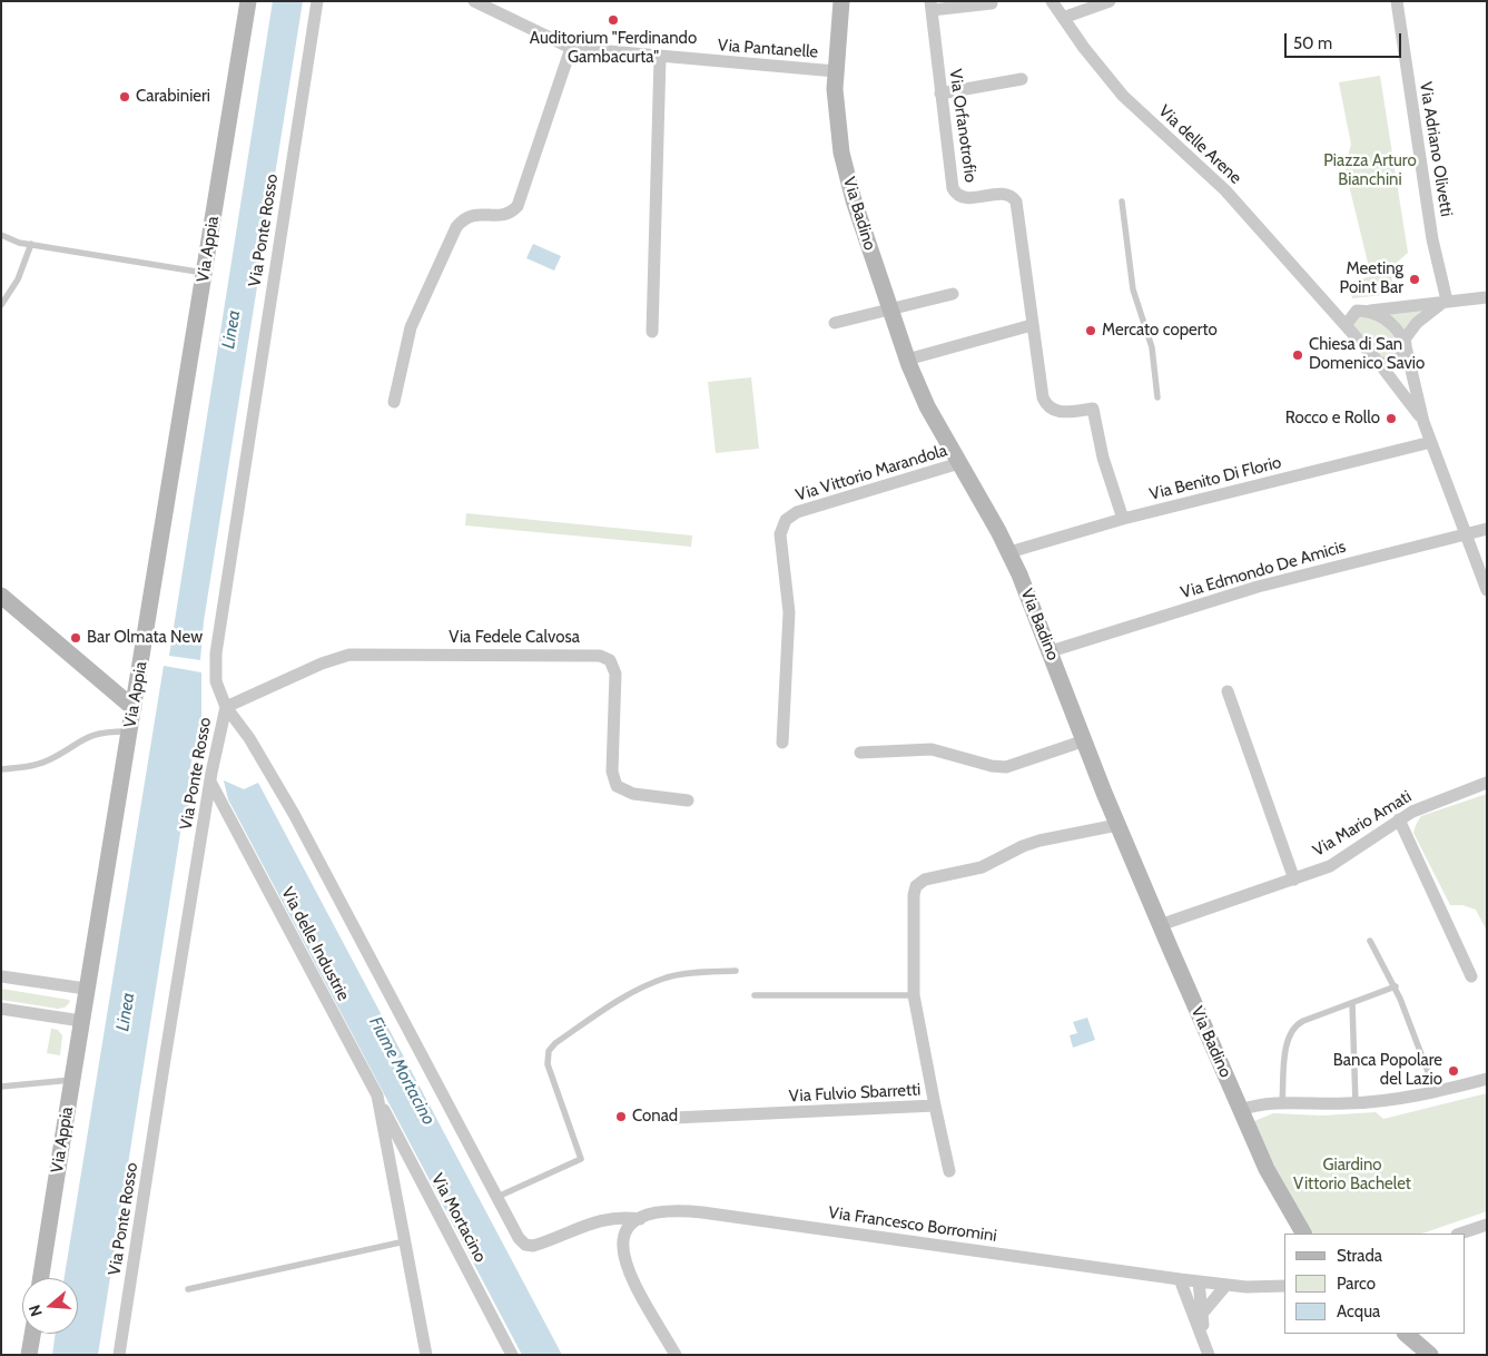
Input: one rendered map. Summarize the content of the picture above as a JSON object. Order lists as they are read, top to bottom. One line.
{"streets":{"street":["Via Pantanelle","Via Orfanotrofio","Via delle Arene","Via Adriano Olivetti","Via Badino","Via Ponte Rosso","Via Appia","Via Vittorio Marandola","Via Benito Di Florio","Via Edmondo De Amicis","Via Fedele Calvosa","Via Mario Amati","Via delle Industrie","Via Fulvio Sbarretti","Via Mortacino","Via Francesco Borromini"]},"crossings":[["Via Pantanelle","Via Badino"],["Via Badino","Via Vittorio Marandola"],["Via Badino","Via Benito Di Florio"],["Via Badino","Via Edmondo De Amicis"],["Via Badino","Via Mario Amati"],["Via Badino","Via Fulvio Sbarretti"],["Via Ponte Rosso","Via Fedele Calvosa"],["Via Ponte Rosso","Via delle Industrie"],["Via delle Industrie","Via Mortacino"]],"water":["Linea","Fiume Mortacino"],"parks":["Piazza Arturo Bianchini","Giardino Vittorio Bachelet"],"places":["Auditorium \"Ferdinando Gambacurta\"","Carabinieri","Meeting Point Bar","Mercato coperto","Chiesa di San Domenico Savio","Rocco e Rollo","Bar Olmata New","Banca Popolare del Lazio","Conad"],"legend":["Strada","Parco","Acqua"],"scale_bar":"50 m","north":"left"}
